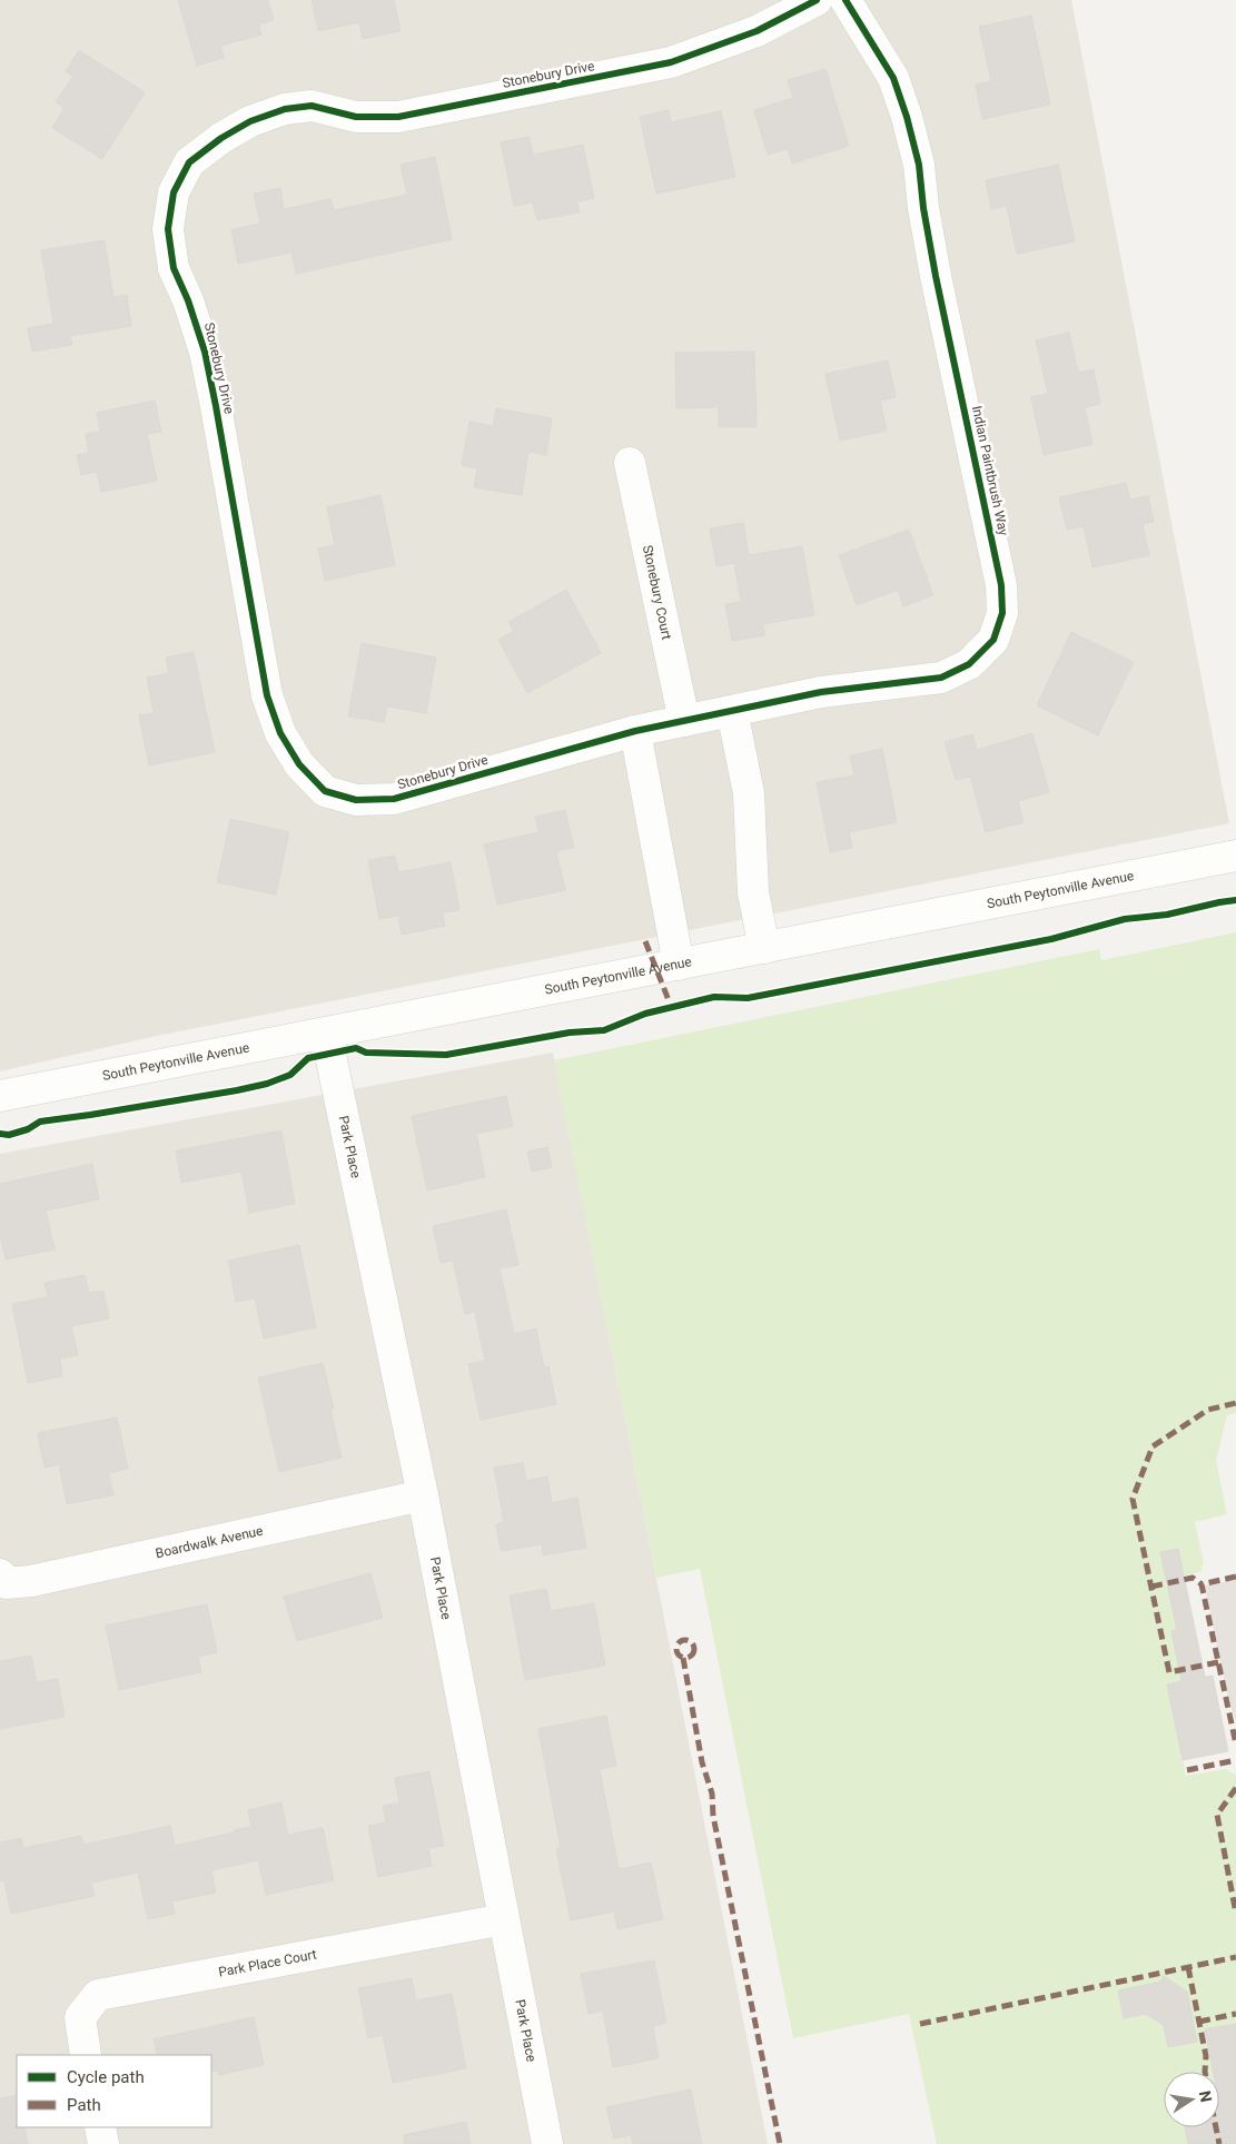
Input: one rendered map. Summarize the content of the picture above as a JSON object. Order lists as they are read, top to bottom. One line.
{"streets":{"street":["Stonebury Drive","Indian Paintbrush Way","Stonebury Court","South Peytonville Avenue","Park Place","Boardwalk Avenue","Park Place Court"]},"crossings":[["Stonebury Drive","Indian Paintbrush Way"],["Stonebury Drive","Stonebury Court"],["Indian Paintbrush Way","Stonebury Court"],["South Peytonville Avenue","Park Place"],["Park Place","Boardwalk Avenue"],["Park Place","Park Place Court"]],"legend":["Cycle path","Path"],"north":"right"}
